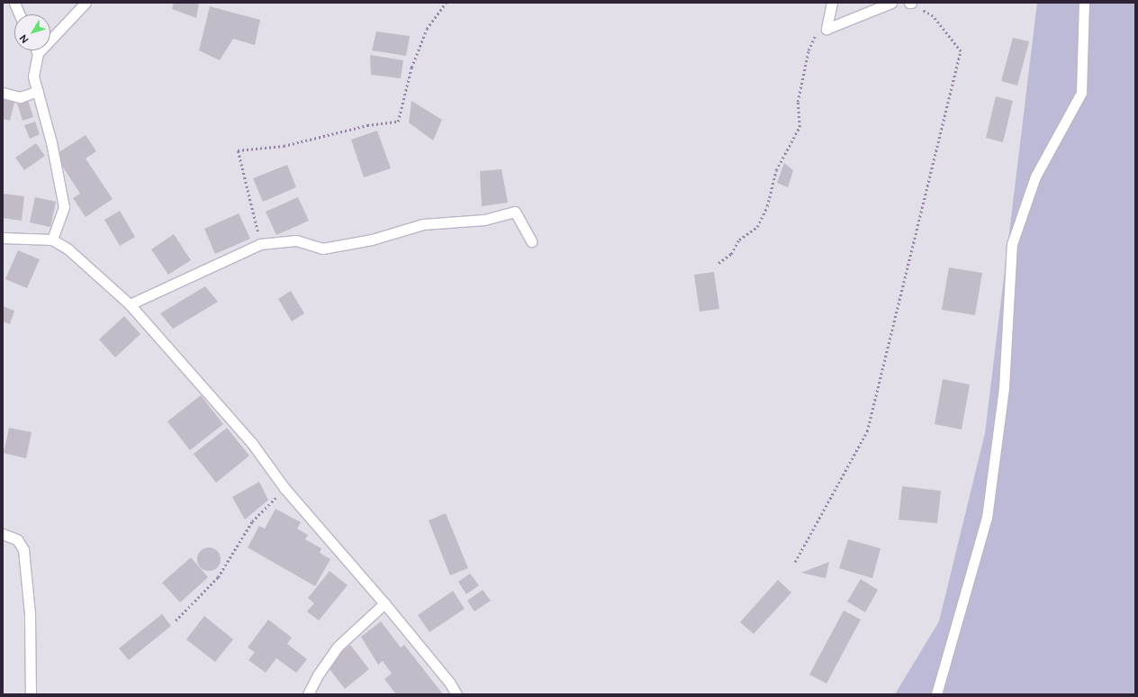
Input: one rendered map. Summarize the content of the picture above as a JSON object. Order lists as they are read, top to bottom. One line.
{"north":"bottom left"}
